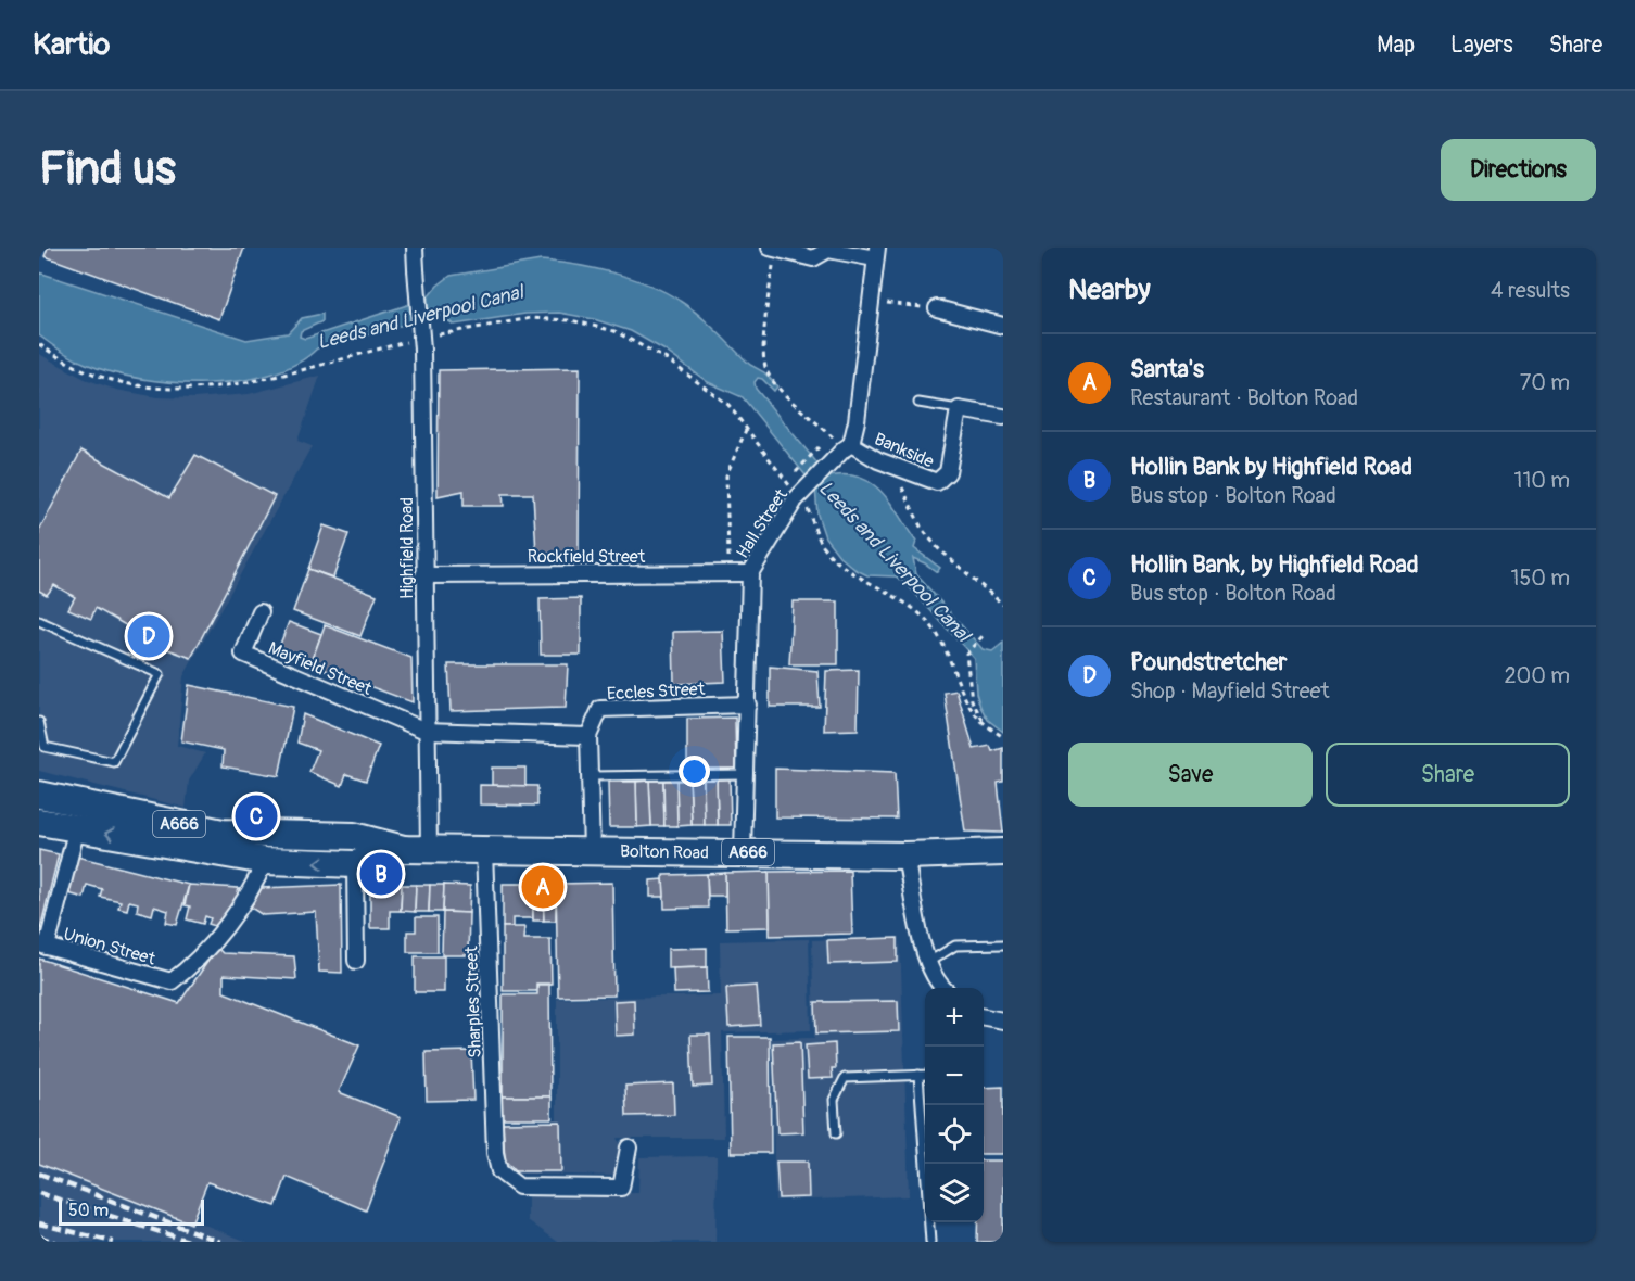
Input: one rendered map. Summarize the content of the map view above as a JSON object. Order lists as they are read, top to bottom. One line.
{"streets":{"highway":["A666","Bolton Road"],"street":["Bankside","Hall Street","Highfield Road","Rockfield Street","Mayfield Street","Eccles Street","Union Street","Sharples Street"]},"crossings":[["Bankside","Hall Street"],["Hall Street","Rockfield Street"],["Hall Street","Eccles Street"],["Hall Street","Bolton Road"],["Highfield Road","Rockfield Street"],["Highfield Road","Mayfield Street"],["Highfield Road","Bolton Road"],["Bolton Road","Union Street"],["Bolton Road","Sharples Street"]],"water":["Leeds and Liverpool Canal"],"scale_bar":"50 m","page":{"header":"Kartio","nav":["Map","Layers","Share"],"buttons":["Directions",["Save","Share"]],"title":"Find us","heading":["Nearby","4 results"],"list":[{"mark":"A","name":"Santa's","note":"Restaurant · Bolton Road","value":"70 m"},{"mark":"B","name":"Hollin Bank by Highfield Road","note":"Bus stop · Bolton Road","value":"110 m"},{"mark":"C","name":"Hollin Bank, by Highfield Road","note":"Bus stop · Bolton Road","value":"150 m"},{"mark":"D","name":"Poundstretcher","note":"Shop · Mayfield Street","value":"200 m"}],"pins":["D","C","B","A"],"map_buttons":["+","−"],"scale":"50 m"}}
